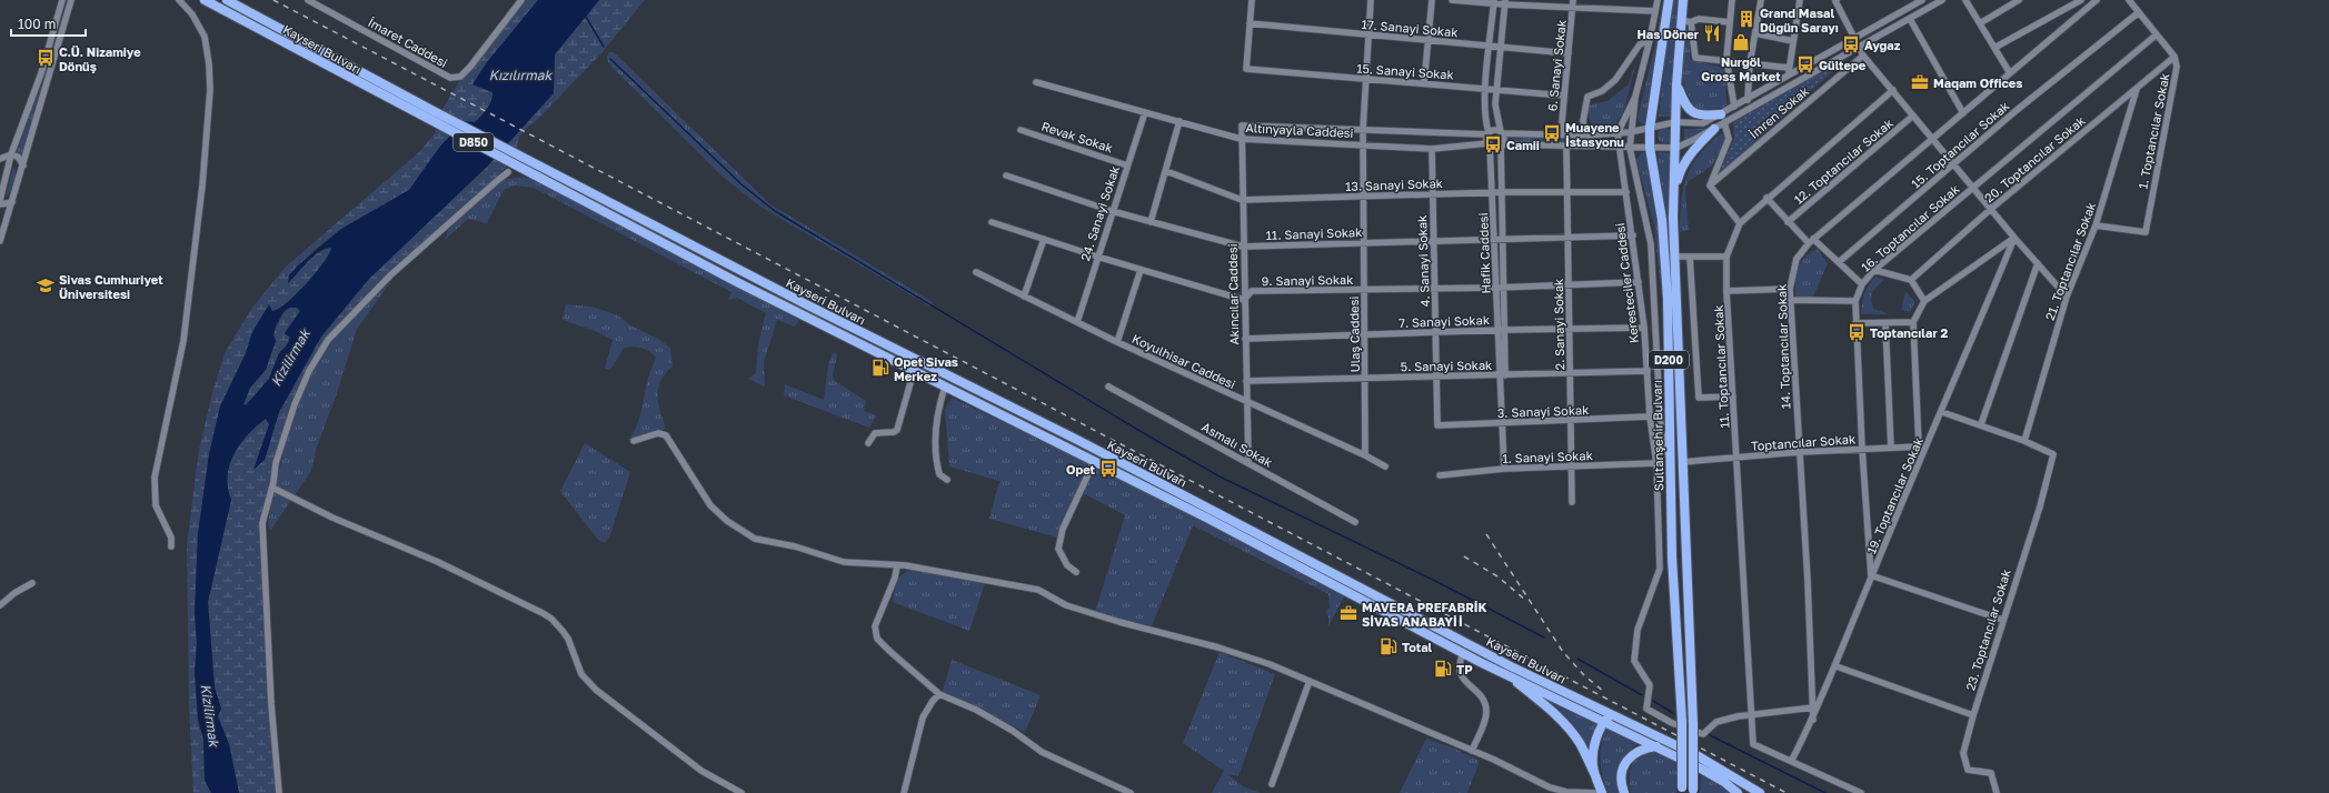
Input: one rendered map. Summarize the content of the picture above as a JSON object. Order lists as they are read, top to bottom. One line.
{"streets":{"highway":["Kayseri Bulvarı","D850","D200","Sultanşehir Bulvarı"],"street":["17. Sanayi Sokak","İmaret Caddesi","6. Sanayi Sokak","15. Sanayi Sokak","İmren Sokak","Altınyayla Caddesi","1. Toptancılar Sokak","Revak Sokak","15. Toptancılar Sokak","20. Toptancılar Sokak","12. Toptancılar Sokak","13. Sanayi Sokak","24. Sanayi Sokak","16. Toptancılar Sokak","11. Sanayi Sokak","Hafik Caddesi","4. Sanayi Sokak","21. Toptancılar Sokak","9. Sanayi Sokak","Keresteciler Caddesi","Akıncılar Caddesi","7. Sanayi Sokak","2. Sanayi Sokak","Ulaş Caddesi","14. Toptancılar Sokak","Koyulhisar Caddesi","5. Sanayi Sokak","11. Toptancılar Sokak","3. Sanayi Sokak","Toptancılar Sokak","Asmalı Sokak","1. Sanayi Sokak","19. Toptancılar Sokak","23. Toptancılar Sokak"]},"crossings":[["17. Sanayi Sokak","6. Sanayi Sokak"],["17. Sanayi Sokak","15. Sanayi Sokak"],["17. Sanayi Sokak","Ulaş Caddesi"],["6. Sanayi Sokak","15. Sanayi Sokak"],["15. Sanayi Sokak","Ulaş Caddesi"],["Altınyayla Caddesi","24. Sanayi Sokak"],["Altınyayla Caddesi","Hafik Caddesi"],["Altınyayla Caddesi","4. Sanayi Sokak"],["Altınyayla Caddesi","Akıncılar Caddesi"],["Altınyayla Caddesi","Ulaş Caddesi"],["1. Toptancılar Sokak","15. Toptancılar Sokak"],["1. Toptancılar Sokak","20. Toptancılar Sokak"],["1. Toptancılar Sokak","16. Toptancılar Sokak"],["1. Toptancılar Sokak","21. Toptancılar Sokak"],["Revak Sokak","24. Sanayi Sokak"],["20. Toptancılar Sokak","16. Toptancılar Sokak"],["20. Toptancılar Sokak","21. Toptancılar Sokak"],["13. Sanayi Sokak","Hafik Caddesi"],["13. Sanayi Sokak","4. Sanayi Sokak"],["13. Sanayi Sokak","Keresteciler Caddesi"],["13. Sanayi Sokak","Akıncılar Caddesi"],["13. Sanayi Sokak","2. Sanayi Sokak"],["13. Sanayi Sokak","Ulaş Caddesi"],["24. Sanayi Sokak","11. Sanayi Sokak"],["24. Sanayi Sokak","Koyulhisar Caddesi"],["16. Toptancılar Sokak","Toptancılar Sokak"],["16. Toptancılar Sokak","19. Toptancılar Sokak"],["11. Sanayi Sokak","Hafik Caddesi"],["11. Sanayi Sokak","4. Sanayi Sokak"],["11. Sanayi Sokak","Keresteciler Caddesi"],["11. Sanayi Sokak","Akıncılar Caddesi"],["11. Sanayi Sokak","2. Sanayi Sokak"],["11. Sanayi Sokak","Ulaş Caddesi"],["Hafik Caddesi","9. Sanayi Sokak"],["Hafik Caddesi","7. Sanayi Sokak"],["Hafik Caddesi","5. Sanayi Sokak"],["Hafik Caddesi","3. Sanayi Sokak"],["Hafik Caddesi","1. Sanayi Sokak"],["4. Sanayi Sokak","9. Sanayi Sokak"],["4. Sanayi Sokak","7. Sanayi Sokak"],["4. Sanayi Sokak","5. Sanayi Sokak"],["4. Sanayi Sokak","3. Sanayi Sokak"],["21. Toptancılar Sokak","23. Toptancılar Sokak"],["9. Sanayi Sokak","Keresteciler Caddesi"],["9. Sanayi Sokak","Akıncılar Caddesi"],["9. Sanayi Sokak","2. Sanayi Sokak"],["9. Sanayi Sokak","Ulaş Caddesi"],["Keresteciler Caddesi","7. Sanayi Sokak"],["Keresteciler Caddesi","5. Sanayi Sokak"],["Keresteciler Caddesi","11. Toptancılar Sokak"],["Keresteciler Caddesi","3. Sanayi Sokak"],["Keresteciler Caddesi","1. Sanayi Sokak"],["Akıncılar Caddesi","7. Sanayi Sokak"],["Akıncılar Caddesi","Koyulhisar Caddesi"],["Akıncılar Caddesi","5. Sanayi Sokak"],["Akıncılar Caddesi","Asmalı Sokak"],["7. Sanayi Sokak","2. Sanayi Sokak"],["7. Sanayi Sokak","Ulaş Caddesi"],["2. Sanayi Sokak","5. Sanayi Sokak"],["2. Sanayi Sokak","3. Sanayi Sokak"],["2. Sanayi Sokak","1. Sanayi Sokak"],["Ulaş Caddesi","Koyulhisar Caddesi"],["Ulaş Caddesi","5. Sanayi Sokak"],["14. Toptancılar Sokak","Toptancılar Sokak"],["14. Toptancılar Sokak","19. Toptancılar Sokak"],["11. Toptancılar Sokak","Toptancılar Sokak"],["11. Toptancılar Sokak","19. Toptancılar Sokak"],["Sultanşehir Bulvarı","Toptancılar Sokak"],["Toptancılar Sokak","19. Toptancılar Sokak"]],"water":["Kızılırmak","Kizilirmak"],"places":{"building":["Grand Masal Düğün Sarayı"],"restaurant":["Has Döner"],"shop":["Nurgöl Gross Market"],"bus stop":["Aygaz","C.Ü. Nizamiye Dönüş","Gültepe","Muayene İstasyonu","Camii","Toptancılar 2","Opet"],"office":["Maqam Offices","MAVERA PREFABRİK SİVAS ANABAYİİ"],"school or university":["Sivas Cumhuriyet Üniversitesi"],"fuel station":["Opet Sivas Merkez","Total","TP"]},"scale_bar":"100 m"}
